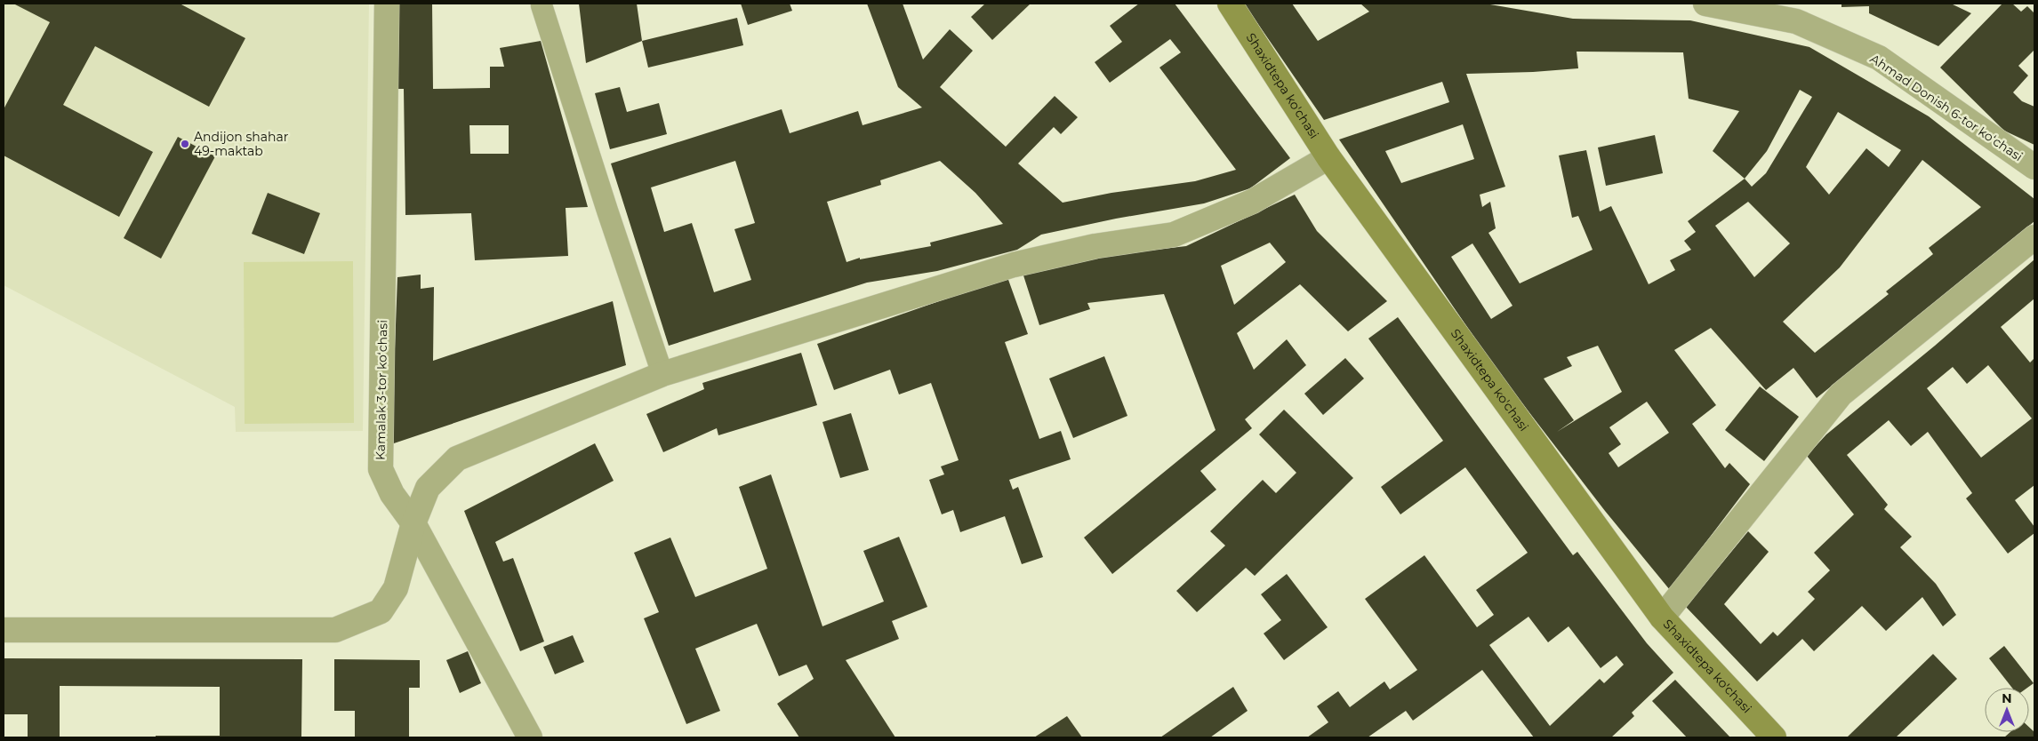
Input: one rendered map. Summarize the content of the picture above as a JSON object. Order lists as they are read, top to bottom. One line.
{"streets":{"street":["Shaxidtepa ko'chasi","Ahmad Donish 6-tor koʻchasi","Kamalak 3-tor koʻchasi"]},"places":["Andijon shahar 49-maktab"],"north":"top"}
